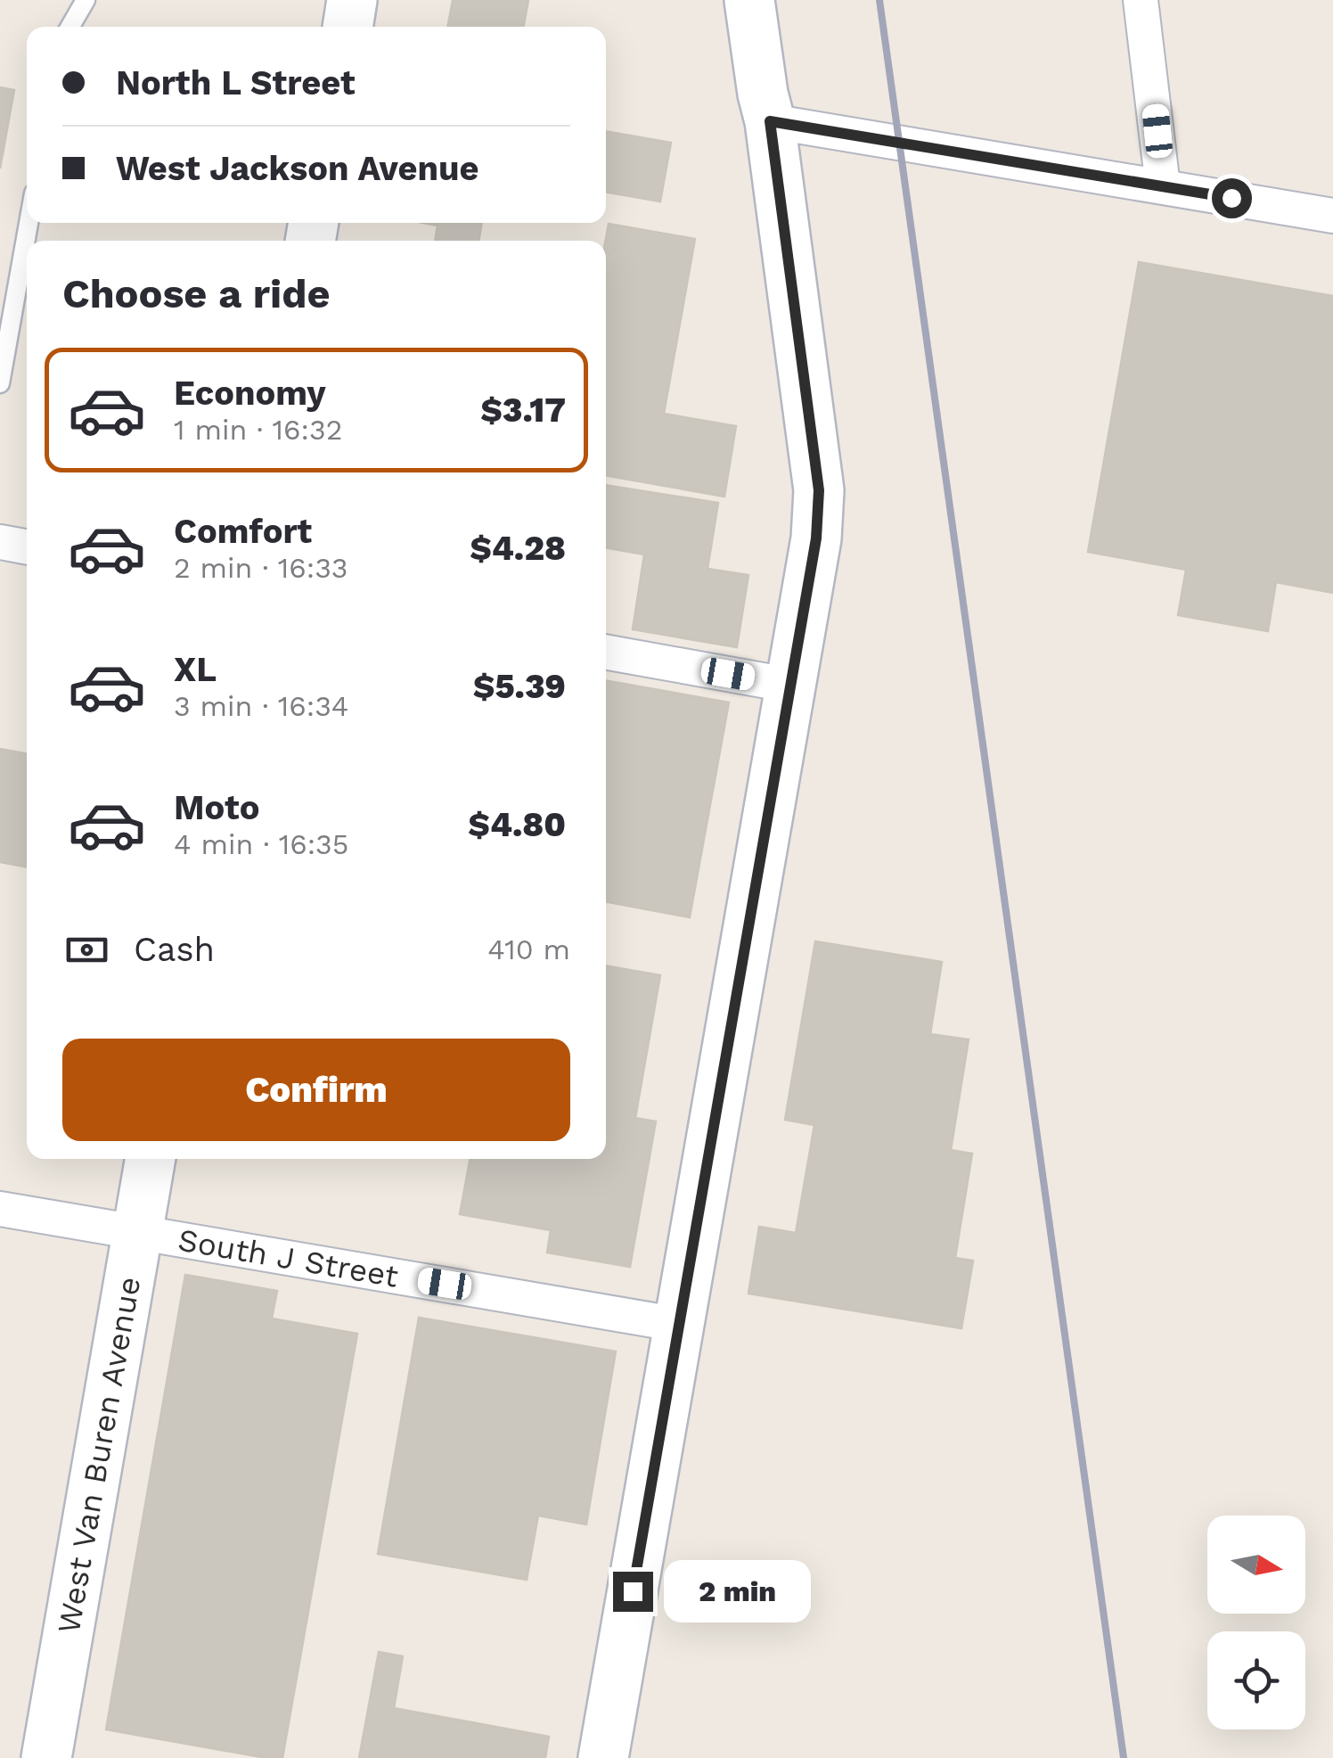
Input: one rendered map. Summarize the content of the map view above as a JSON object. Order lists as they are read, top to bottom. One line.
{"streets":{"street":["South J Street","West Van Buren Avenue"]},"crossings":[["South J Street","West Van Buren Avenue"]],"north":"right","page":{"banner":["North L Street","West Jackson Avenue"],"heading":"Choose a ride","list":[{"name":"Economy","note":"1 min · 16:32","value":"$3.17"},{"name":"Comfort","note":"2 min · 16:33","value":"$4.28"},{"name":"XL","note":"3 min · 16:34","value":"$5.39"},{"name":"Moto","note":"4 min · 16:35","value":"$4.80"}],"pay":["Cash","410 m"],"buttons":"Confirm","bubble":"2 min"}}
